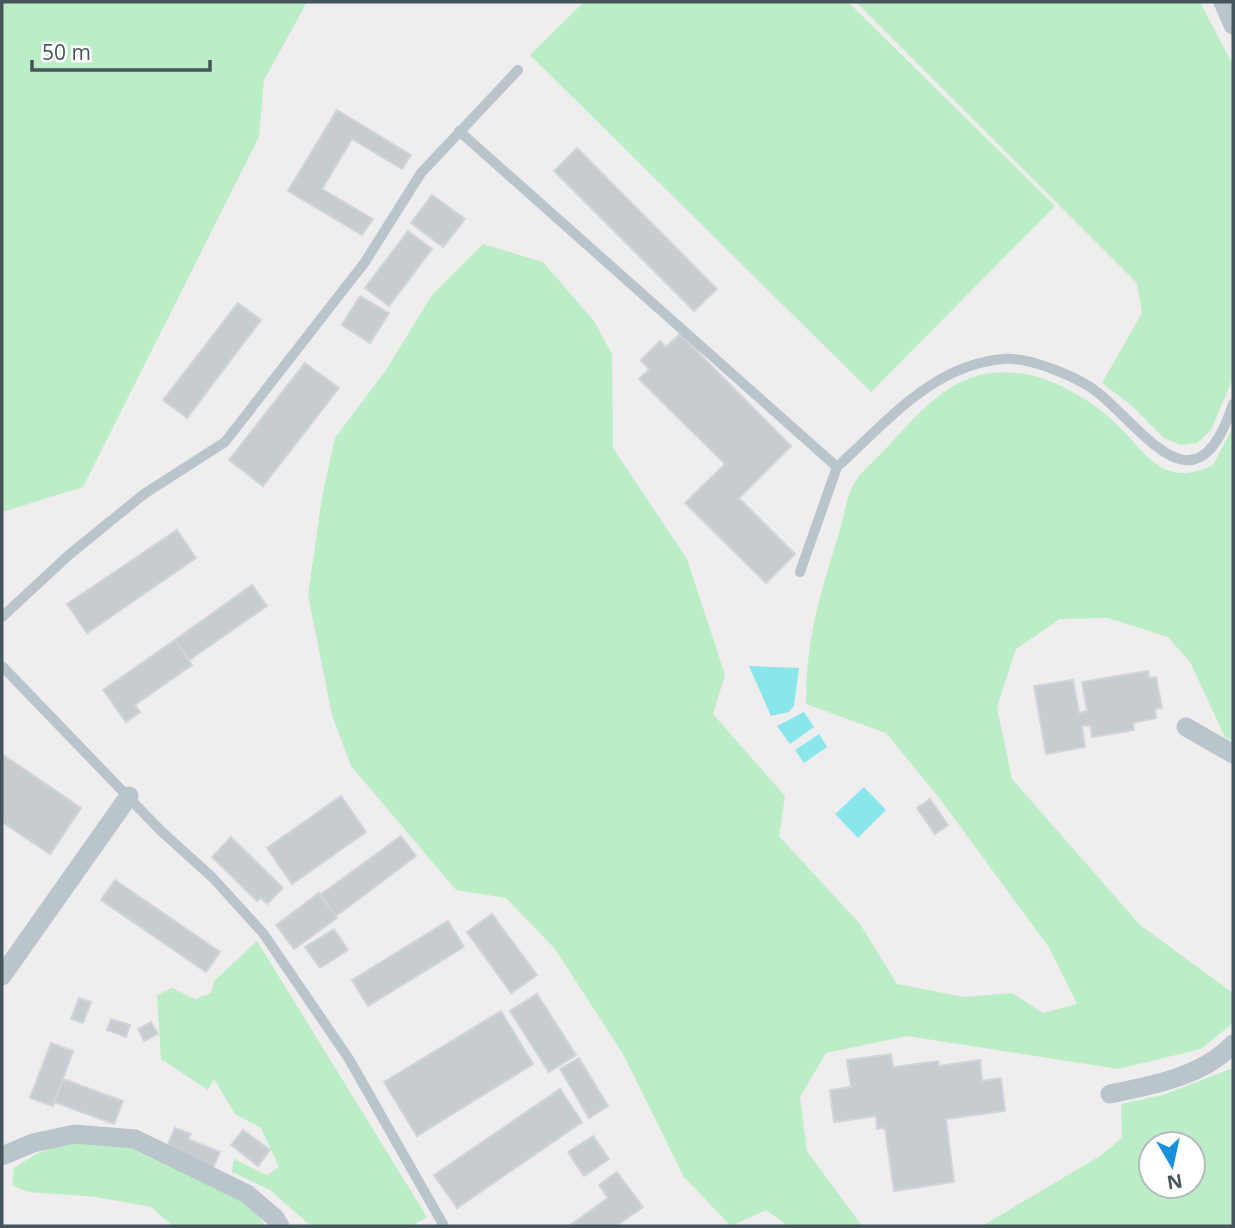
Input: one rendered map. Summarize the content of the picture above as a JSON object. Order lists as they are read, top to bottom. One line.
{"scale_bar":"50 m","north":"bottom"}
